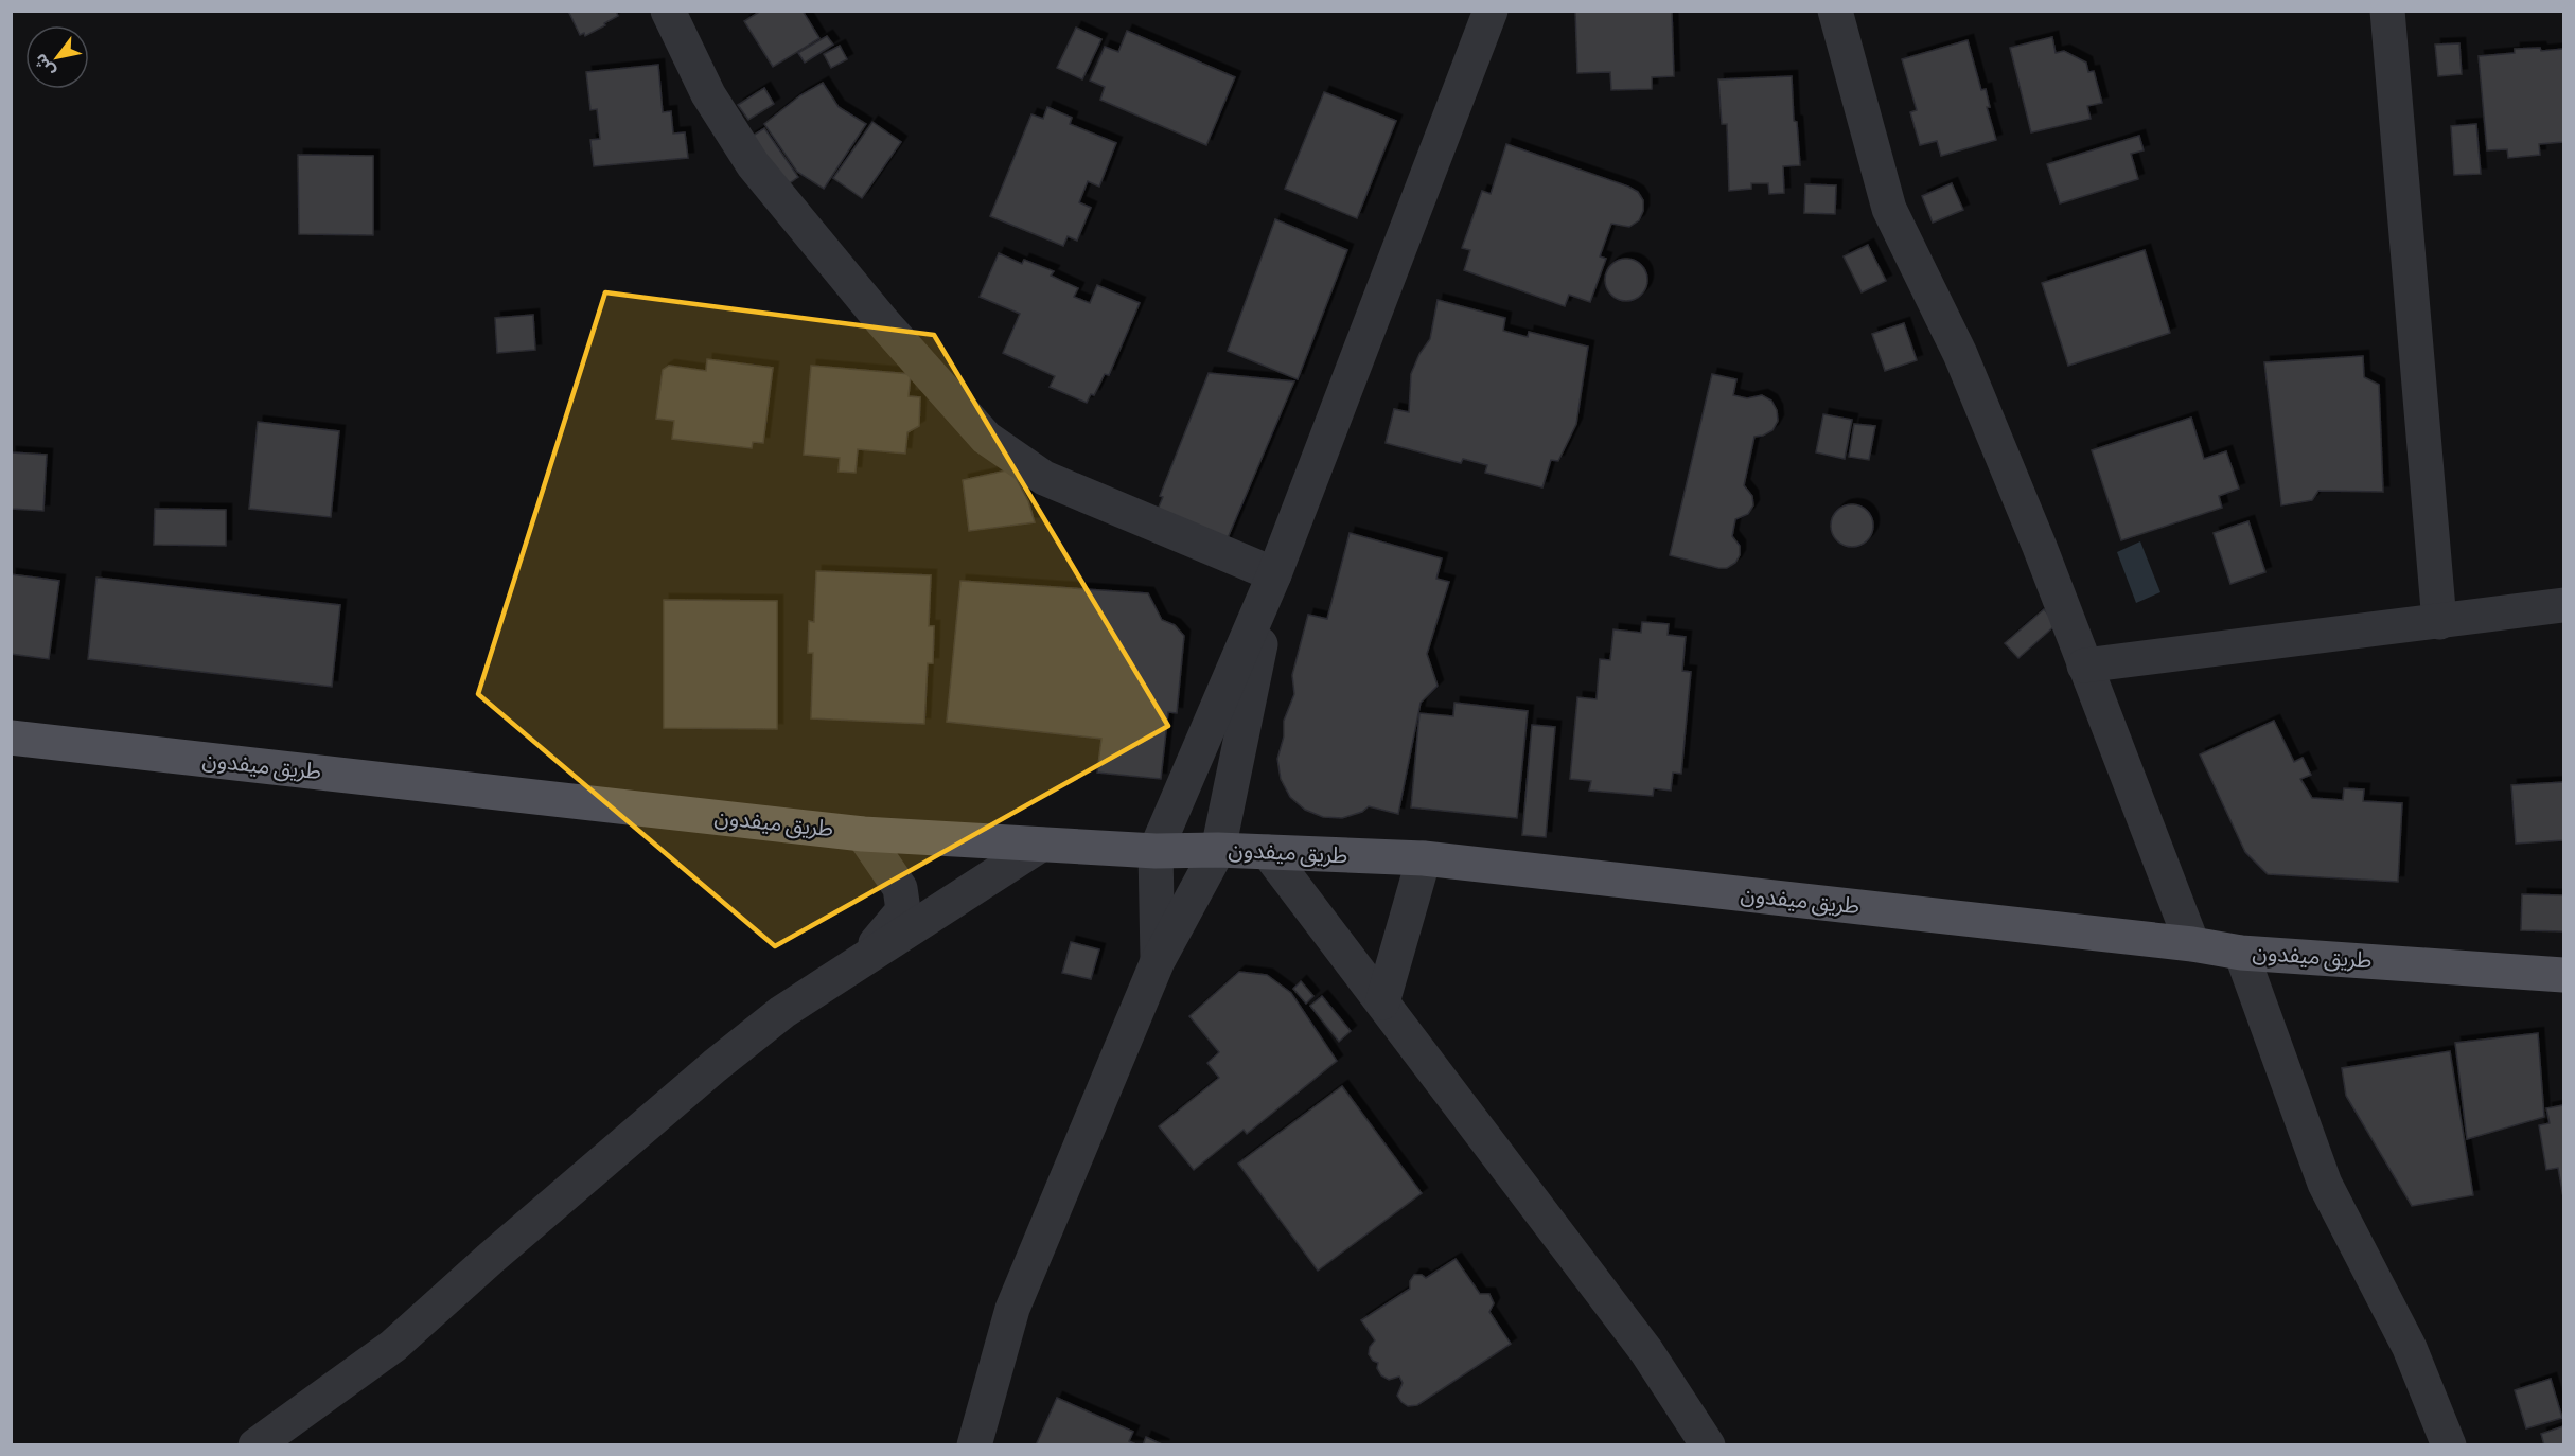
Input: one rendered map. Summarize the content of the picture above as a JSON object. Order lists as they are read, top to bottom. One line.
{"streets":{"main road":["طريق ميفدون"]},"north":"bottom left"}
